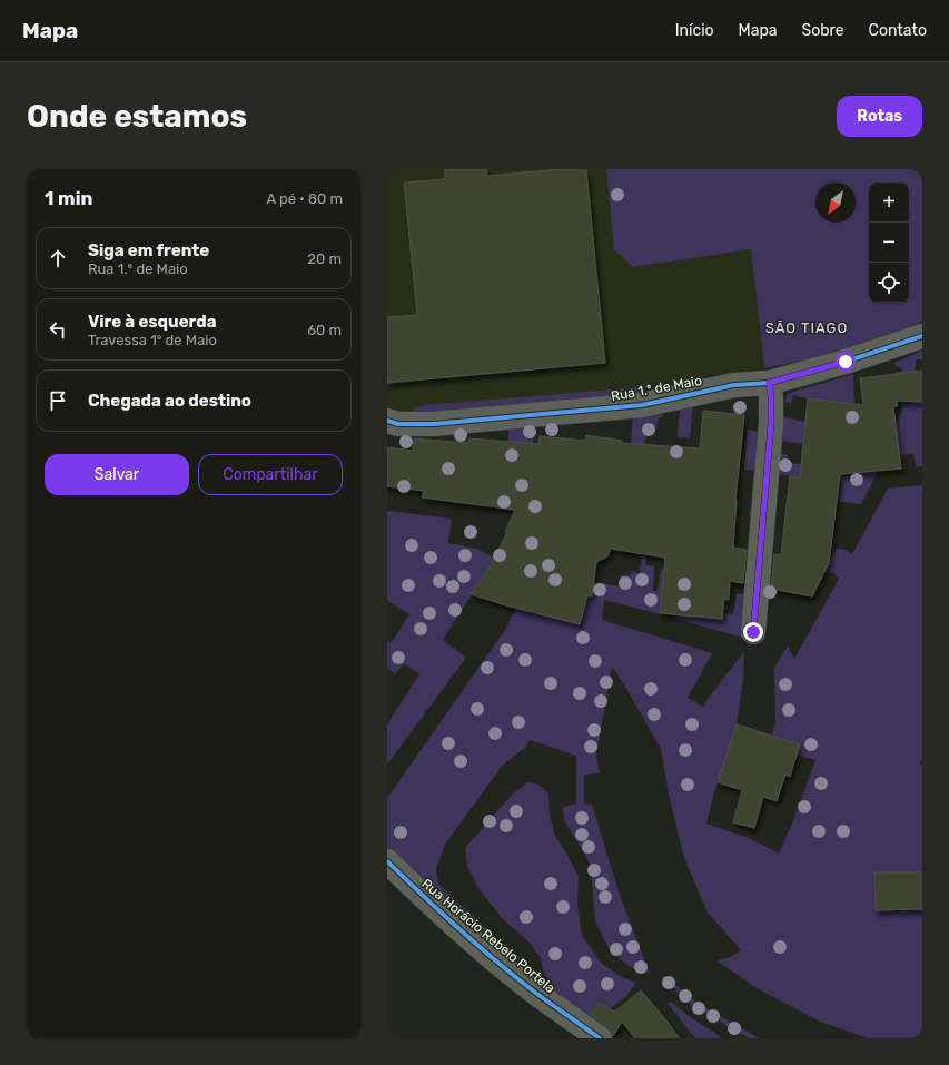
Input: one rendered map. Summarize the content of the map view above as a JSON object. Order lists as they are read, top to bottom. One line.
{"streets":{"street":["Rua 1.º de Maio","Rua Horácio Rebelo Portela"]},"districts":["SÃO TIAGO"],"north":"bottom left","page":{"header":"Mapa","nav":["Início","Mapa","Sobre","Contato"],"buttons":["Rotas",["Salvar","Compartilhar"]],"title":"Onde estamos","heading":["1 min","A pé · 80 m"],"map_buttons":["+","−"],"list":[["Siga em frente","Rua 1.º de Maio","20 m"],["Vire à esquerda","Travessa 1º de Maio","60 m"],"Chegada ao destino"]}}
